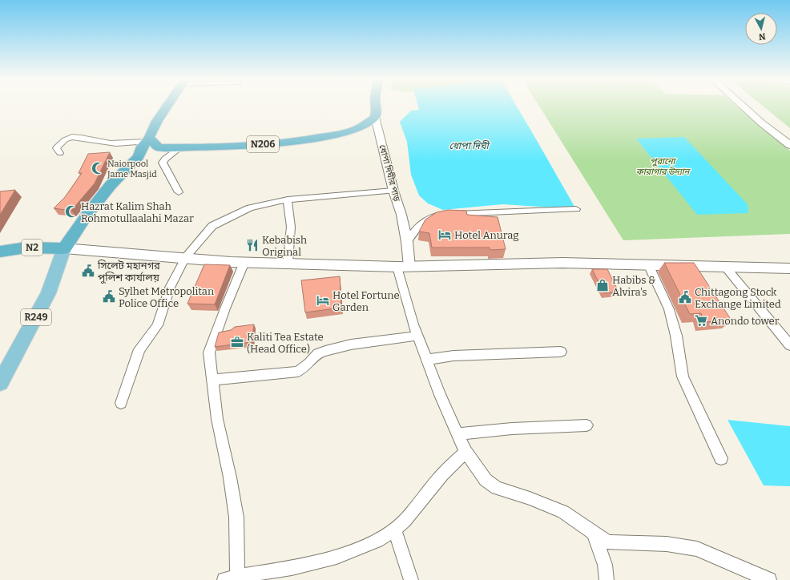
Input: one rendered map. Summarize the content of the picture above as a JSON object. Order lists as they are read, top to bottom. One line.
{"streets":{"highway":["N206","ধোপা দিঘীর পাড়","N2"],"main road":["R249"]},"crossings":[["N206","ধোপা দিঘীর পাড়"],["N2","R249"]],"water":["ধোপা দিঘী"],"parks":["পুরানো কারাগার উদ্যান"],"places":{"mosque":["Naiorpool Jame Masjid","Hazrat Kalim Shah Rohmotullaalahi Mazar"],"hotel":["Hotel Anurag","Hotel Fortune Garden"],"restaurant":["Kebabish Original"],"public building":["সিলেট মহানগর পুলিশ কার্যালয়","Sylhet Metropolitan Police Office","Chittagong Stock Exchange Limited"],"shop":["Habibs & Alvira's"],"supermarket":["Anondo tower"],"office":["Kaliti Tea Estate (Head Office)"]},"north":"bottom"}
